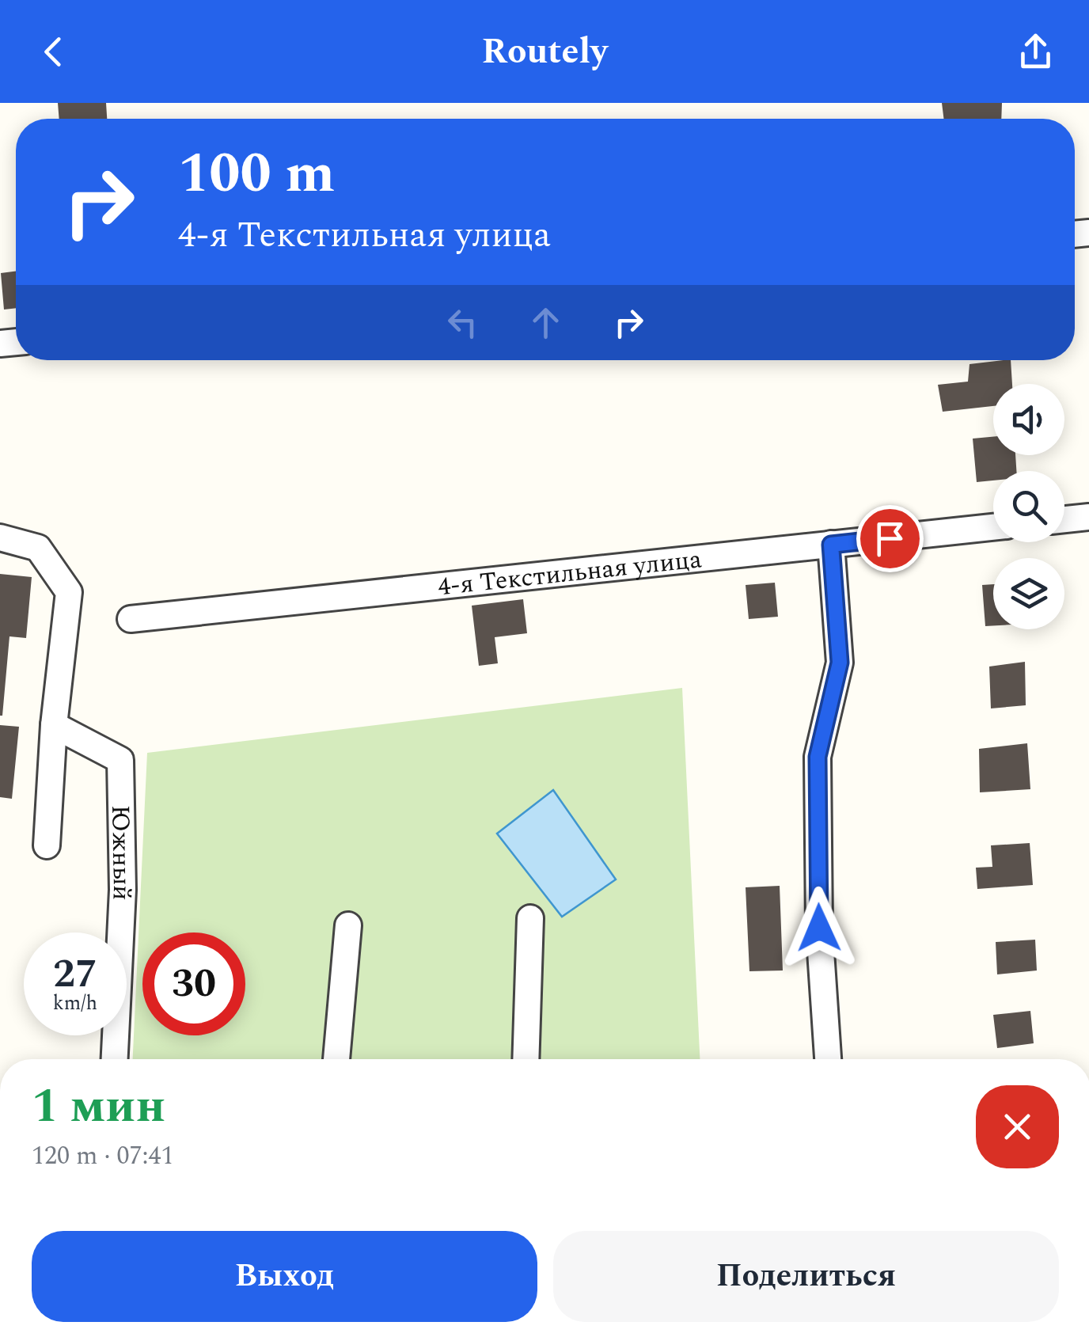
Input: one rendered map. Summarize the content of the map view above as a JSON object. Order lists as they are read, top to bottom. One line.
{"streets":{"street":["4-я Текстильная улица","Южный"]},"page":{"header":"Routely","turn":["100 m","4-я Текстильная улица"],"speed":"27 km/h","limit":"30","heading":["1 мин","120 m · 07:41"],"buttons":["Выход","Поделиться"]}}
